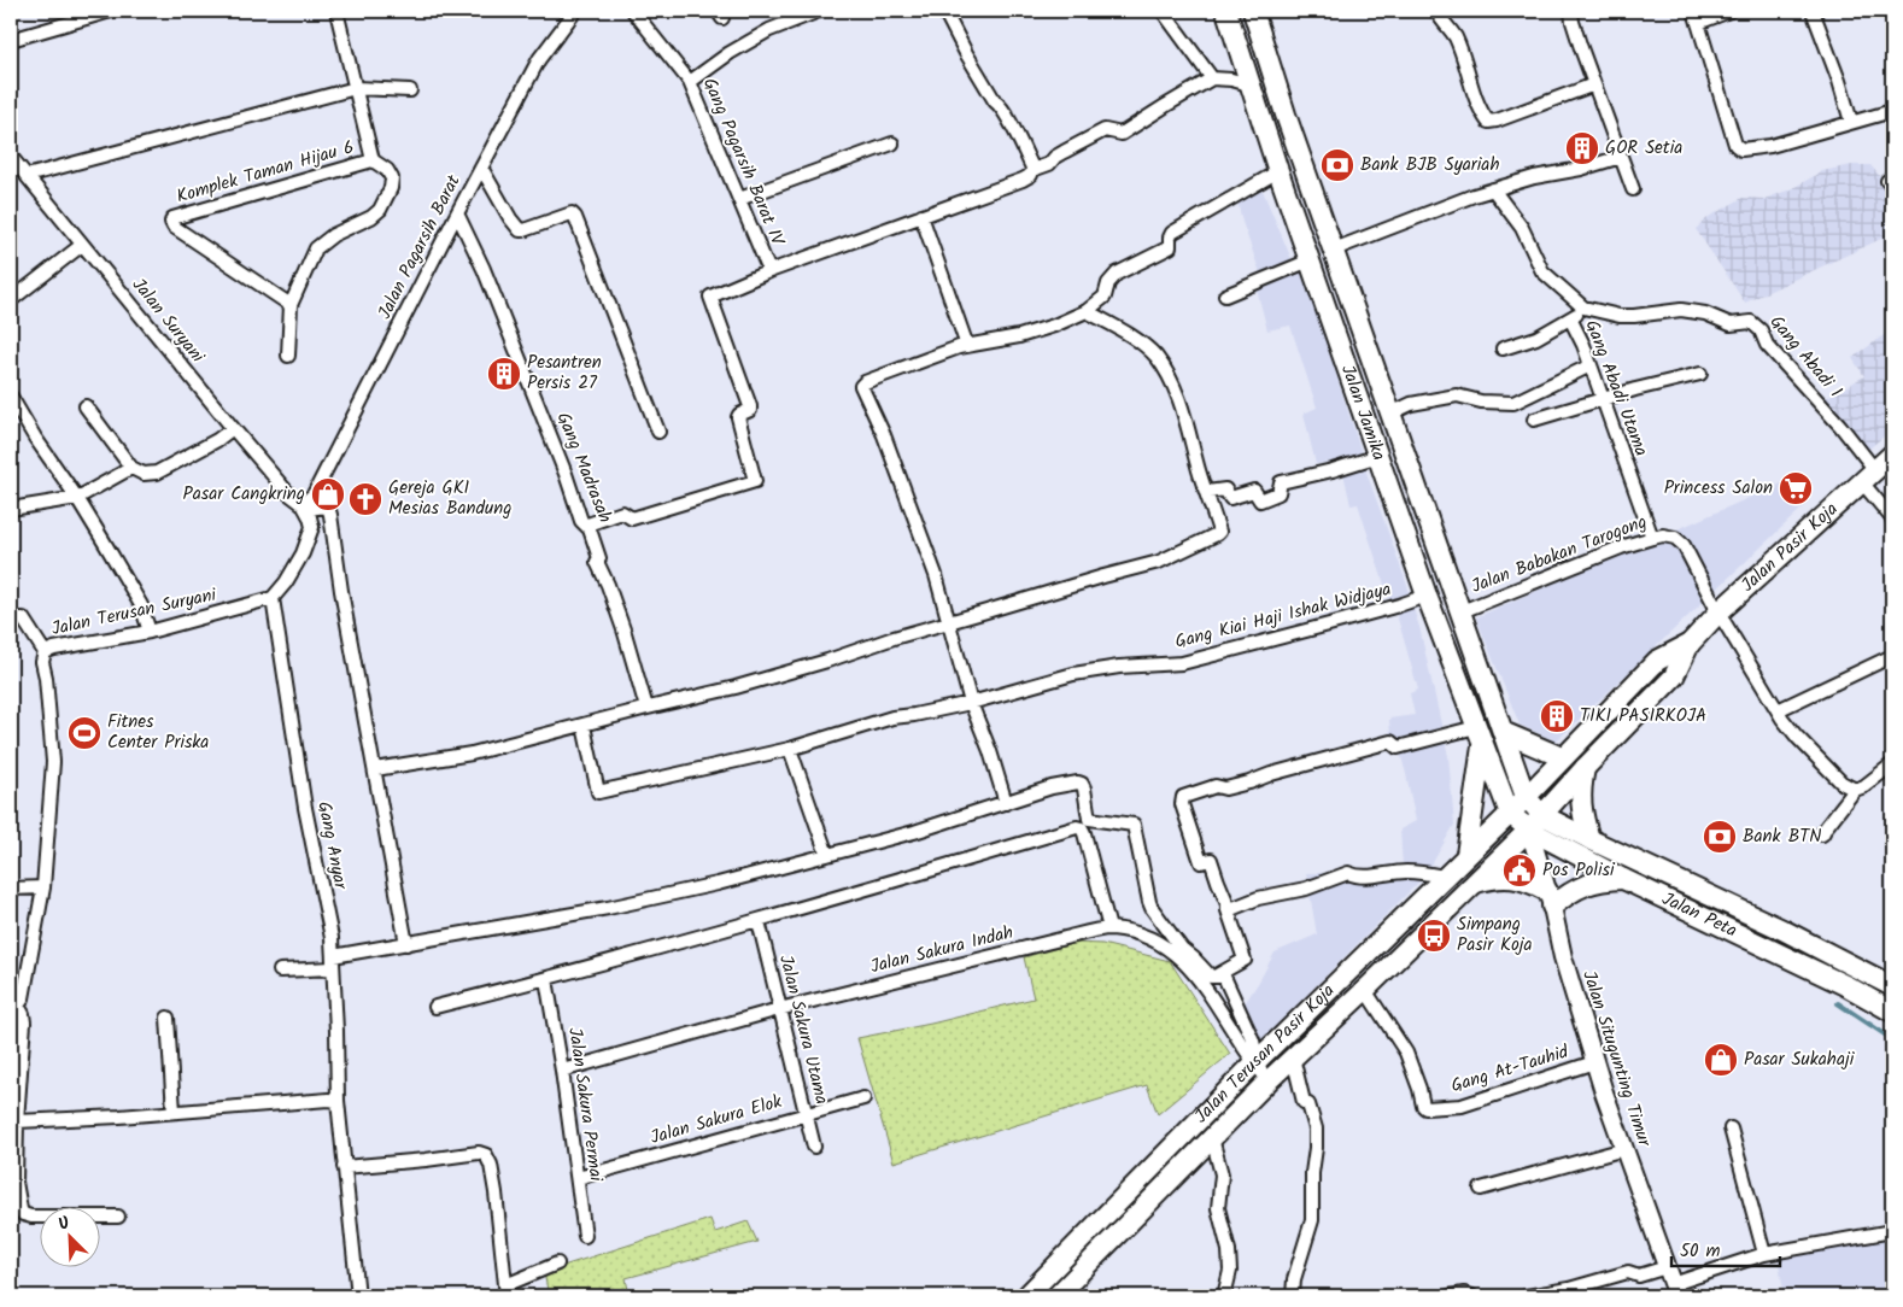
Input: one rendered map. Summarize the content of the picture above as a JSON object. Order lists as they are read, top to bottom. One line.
{"streets":{"main road":["Jalan Jamika","Jalan Pasir Koja","Jalan Peta","Jalan Terusan Pasir Koja"],"street":["Gang Pagarsih Barat IV","Komplek Taman Hijau 6","Jalan Pagarsih Barat","Jalan Suryani","Gang Abadi 1","Gang Abadi Utama","Gang Madrasah","Jalan Babakan Tarogong","Jalan Terusan Suryani","Gang Kiai Haji Ishak Widjaya","Gang Anyar","Jalan Sakura Indah","Jalan Sakura Utama","Jalan Situgunting Timur","Gang At-Tauhid","Jalan Sakura Permai","Jalan Sakura Elok"]},"crossings":[["Jalan Pagarsih Barat","Jalan Suryani"],["Jalan Pagarsih Barat","Gang Madrasah"],["Gang Abadi 1","Jalan Pasir Koja"],["Gang Abadi Utama","Jalan Babakan Tarogong"],["Jalan Jamika","Jalan Pasir Koja"],["Jalan Jamika","Jalan Babakan Tarogong"],["Jalan Jamika","Gang Kiai Haji Ishak Widjaya"],["Jalan Jamika","Jalan Peta"],["Jalan Jamika","Jalan Terusan Pasir Koja"],["Jalan Pasir Koja","Jalan Babakan Tarogong"],["Jalan Pasir Koja","Jalan Peta"],["Jalan Pasir Koja","Jalan Terusan Pasir Koja"],["Jalan Pasir Koja","Jalan Situgunting Timur"],["Jalan Terusan Suryani","Gang Anyar"],["Jalan Peta","Jalan Terusan Pasir Koja"],["Jalan Peta","Jalan Situgunting Timur"],["Jalan Sakura Indah","Jalan Sakura Utama"],["Jalan Sakura Indah","Jalan Terusan Pasir Koja"],["Jalan Sakura Indah","Jalan Sakura Permai"],["Jalan Sakura Utama","Jalan Sakura Elok"],["Jalan Terusan Pasir Koja","Jalan Situgunting Timur"],["Jalan Terusan Pasir Koja","Gang At-Tauhid"],["Jalan Situgunting Timur","Gang At-Tauhid"],["Jalan Sakura Permai","Jalan Sakura Elok"]],"places":{"building":["GOR Setia","Pesantren Persis 27","TIKI PASIRKOJA"],"bank":["Bank BJB Syariah","Bank BTN"],"supermarket":["Princess Salon"],"shop":["Pasar Cangkring","Pasar Sukahaji"],"church":["Gereja GKI Mesias Bandung"],"sports":["Fitnes Center Priska"],"public building":["Pos Polisi"],"bus stop":["Simpang Pasir Koja"]},"scale_bar":"50 m","north":"top left"}
